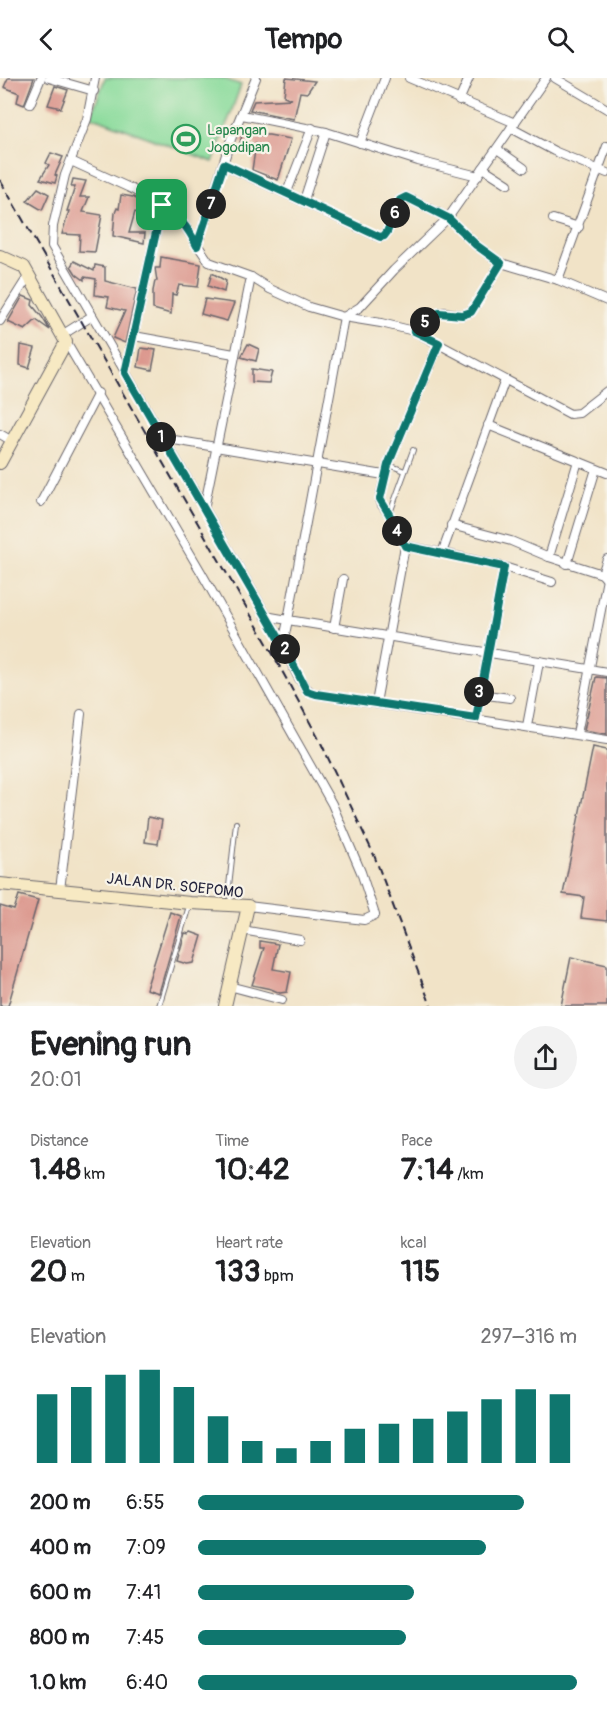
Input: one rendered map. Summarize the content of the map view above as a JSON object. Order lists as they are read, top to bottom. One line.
{"streets":{"street":["JALAN DR. SOEPOMO"]},"places":{"sports":["Lapangan Jogodipan"]},"page":{"header":"Tempo","pins":["7","6","5","1","4","2","3"],"heading":["Evening run","20:01"],"stats":[["Distance","1.48 km"],["Time","10:42"],["Pace","7:14 /km"],["Elevation","20 m"],["Heart rate","133 bpm"],["kcal","115"]],"chart":["Elevation","297–316 m"],"list":[{"name":"200 m","note":"6:55"},{"name":"400 m","note":"7:09"},{"name":"600 m","note":"7:41"},{"name":"800 m","note":"7:45"},{"name":"1.0 km","note":"6:40"}]}}
